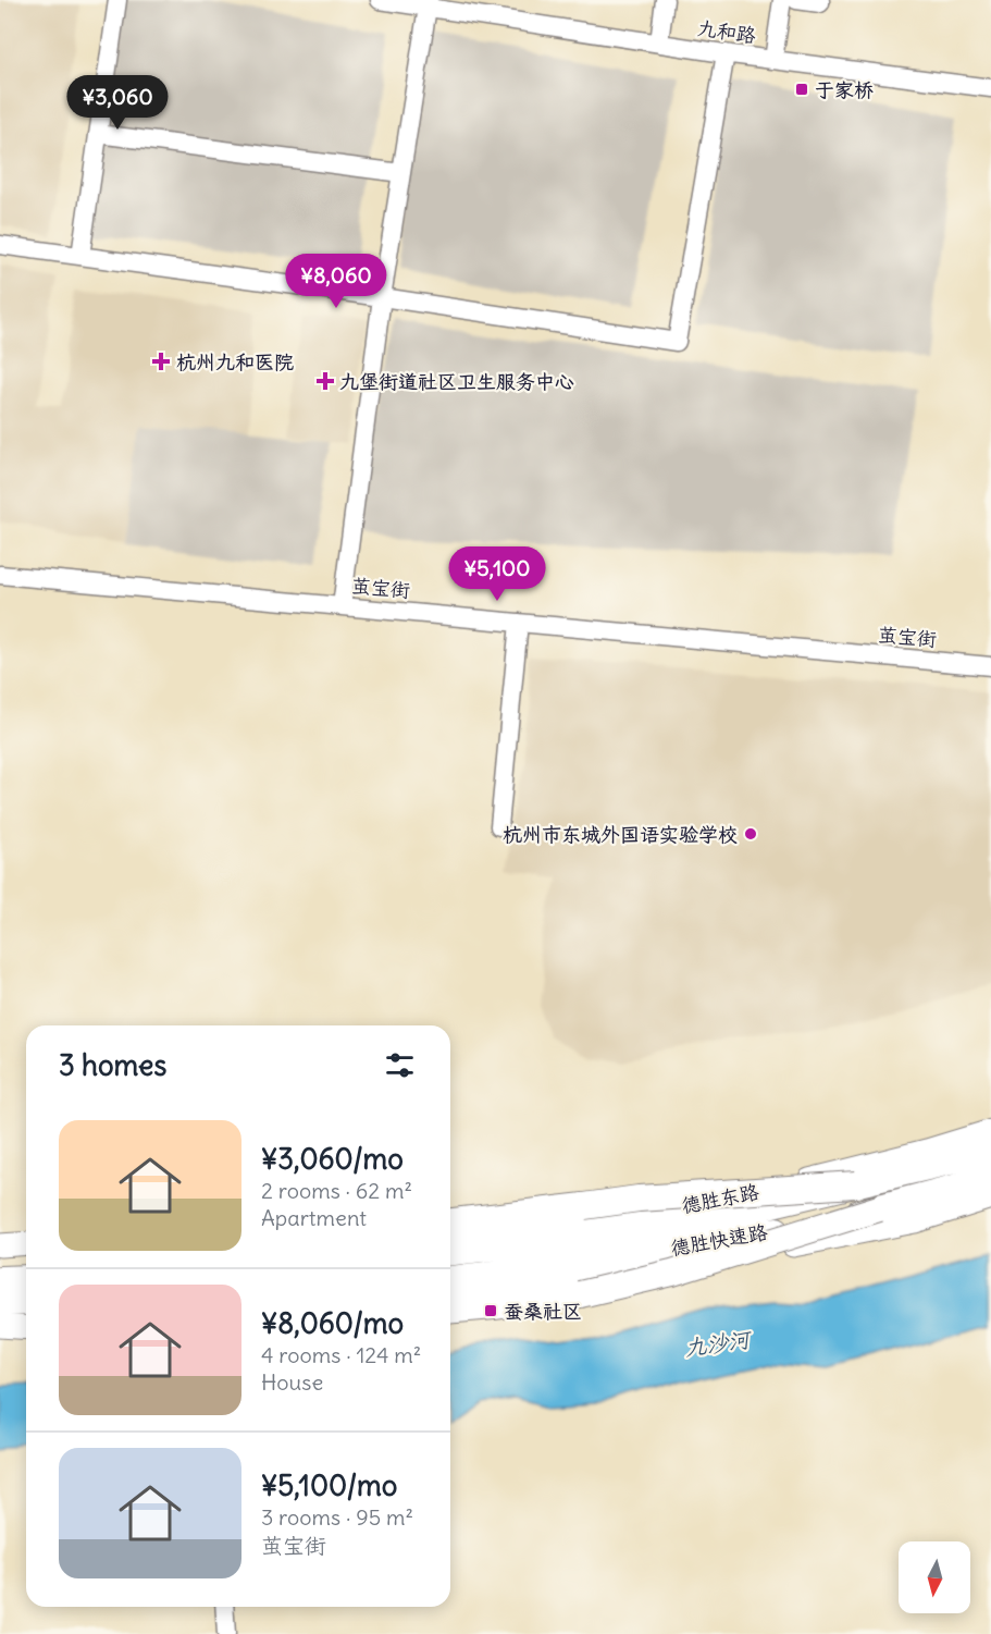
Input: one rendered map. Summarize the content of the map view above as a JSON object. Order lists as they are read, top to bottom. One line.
{"streets":{"highway":["德胜快速路"],"main road":["德胜东路"],"street":["九和路","茧宝街"]},"water":["九沙河"],"places":{"transit":["于家桥","蚕桑社区"],"health":["杭州九和医院","九堡街道社区卫生服务中心"],"other":["杭州市东城外国语实验学校"]},"north":"bottom","page":{"price":["¥3,060","¥8,060","¥5,100"],"heading":"3 homes","list":[{"name":"¥3,060/mo","note":"2 rooms · 62 m² · Apartment"},{"name":"¥8,060/mo","note":"4 rooms · 124 m² · House"},{"name":"¥5,100/mo","note":"3 rooms · 95 m² · 茧宝街"}]}}
